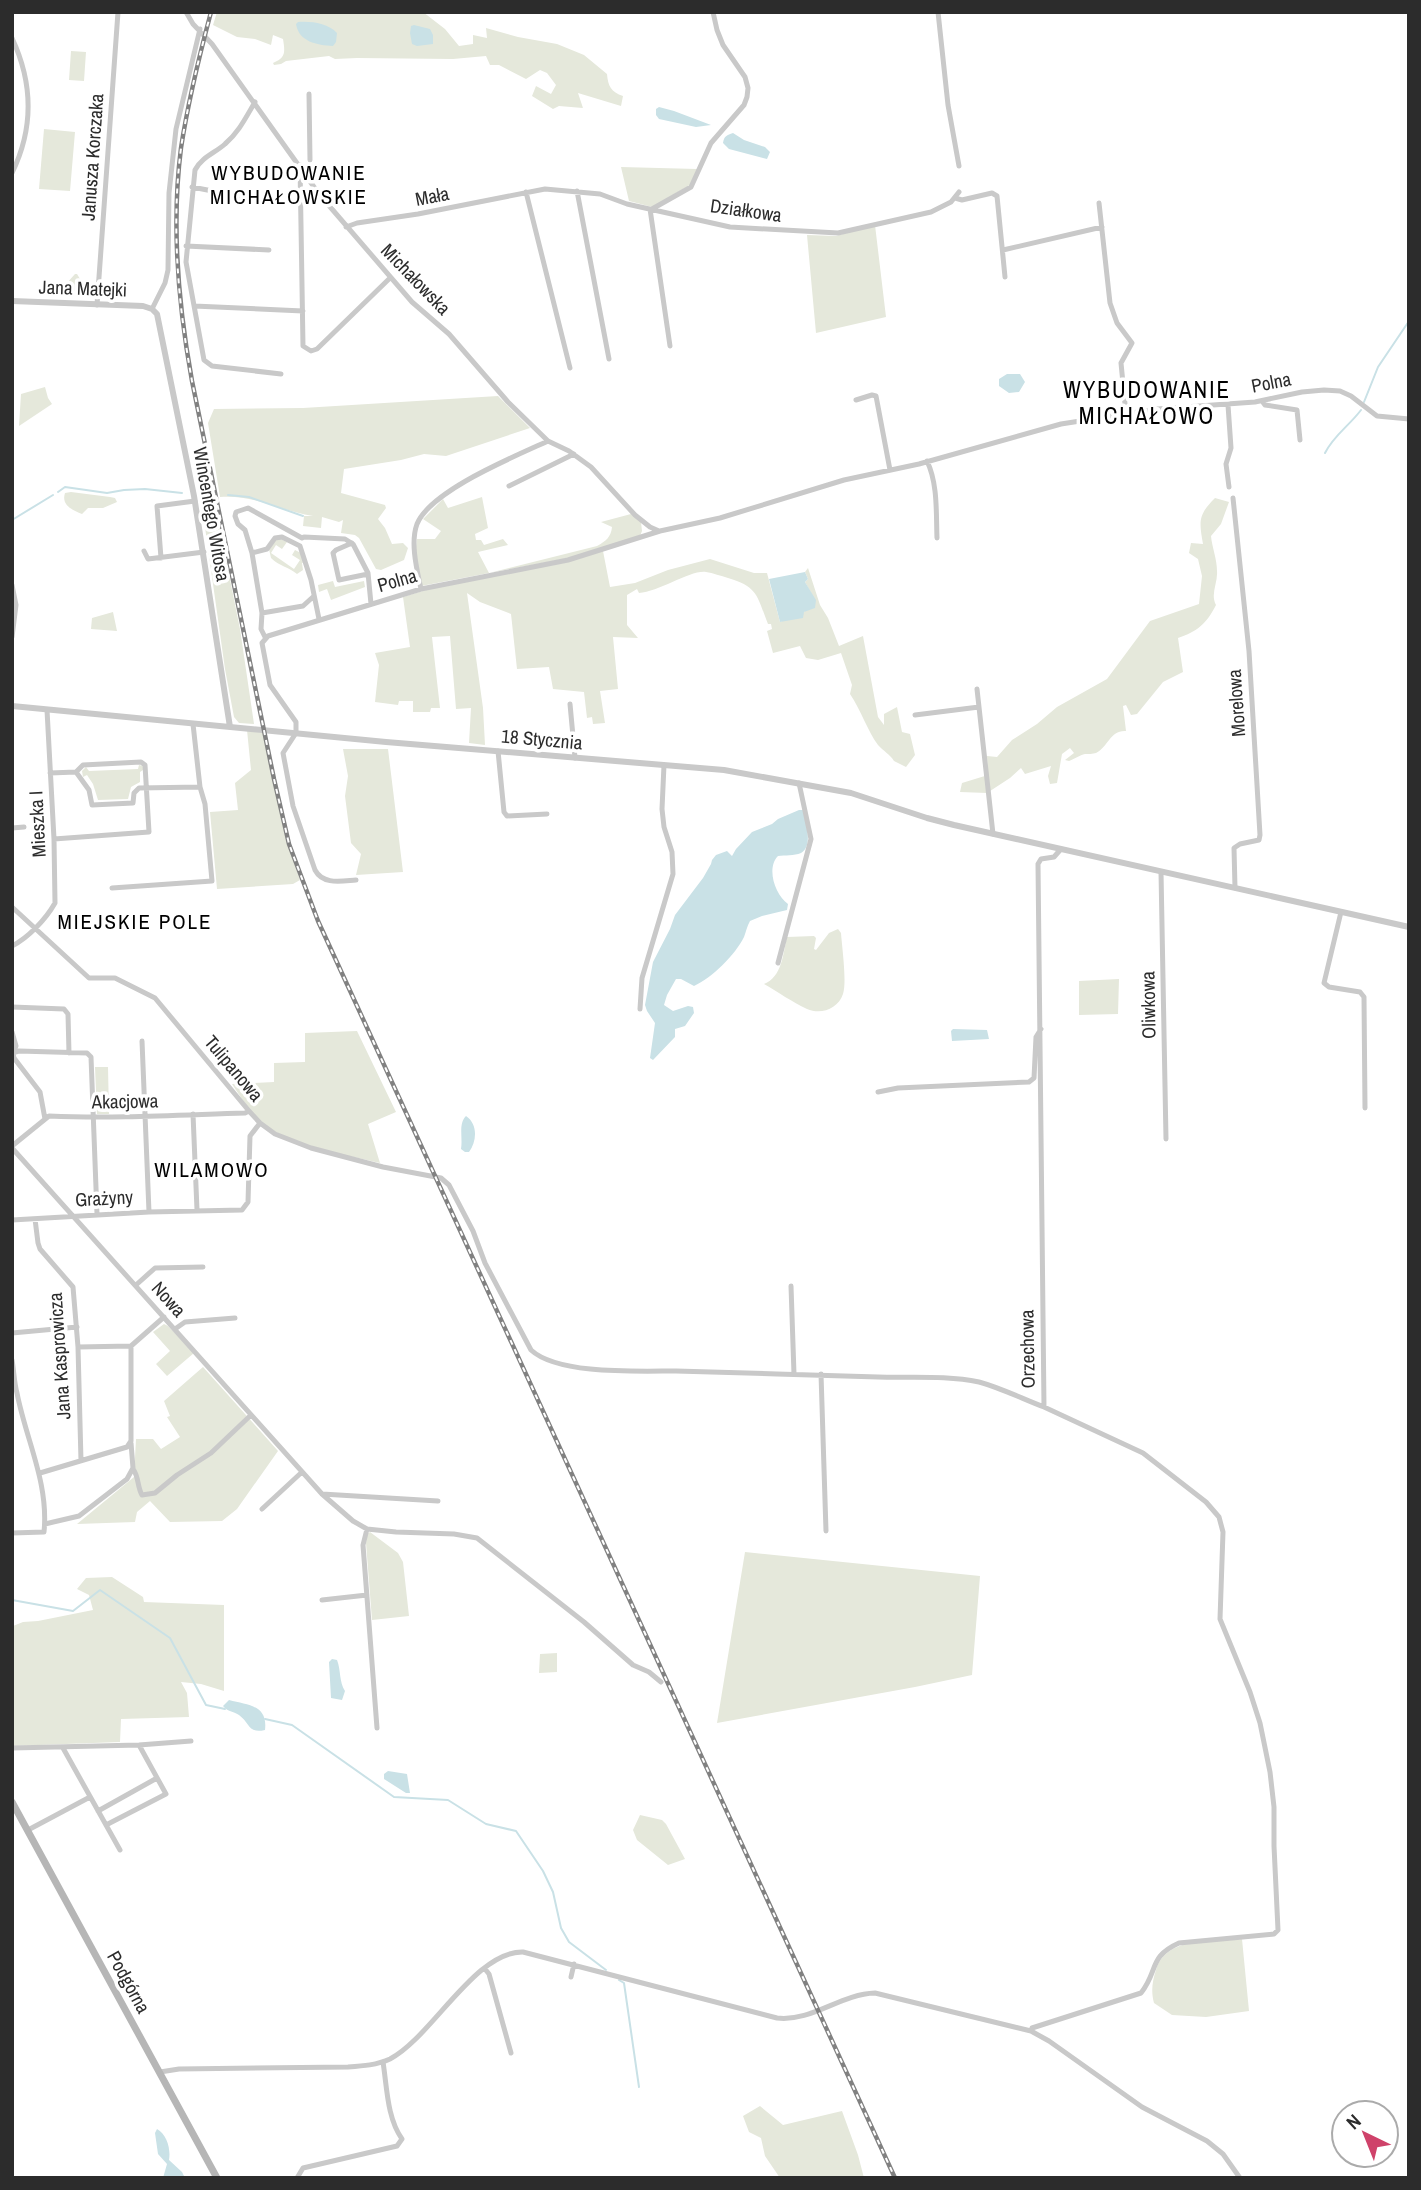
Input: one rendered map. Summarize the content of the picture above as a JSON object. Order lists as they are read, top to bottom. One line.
{"streets":{"main road":["Podgórna"],"street":["Janusza Korczaka","Mała","Działkowa","Michałowska","Jana Matejki","Polna","Wincentego Witosa","Morelowa","18 Stycznia","Mieszka I","Oliwkowa","Tulipanowa","Akacjowa","Grażyny","Nowa","Orzechowa","Jana Kasprowicza"]},"crossings":[["Janusza Korczaka","Jana Matejki"],["Mała","Działkowa"],["Mała","Michałowska"],["Michałowska","Polna"],["Jana Matejki","Wincentego Witosa"],["Wincentego Witosa","18 Stycznia"],["Morelowa","18 Stycznia"],["18 Stycznia","Mieszka I"],["18 Stycznia","Oliwkowa"],["18 Stycznia","Orzechowa"],["Mieszka I","Tulipanowa"],["Tulipanowa","Akacjowa"],["Tulipanowa","Grażyny"],["Tulipanowa","Orzechowa"],["Grażyny","Nowa"],["Grażyny","Jana Kasprowicza"]],"districts":["WYBUDOWANIE MICHAŁOWSKIE","WYBUDOWANIE MICHAŁOWO","MIEJSKIE POLE","WILAMOWO"],"north":"top left"}
